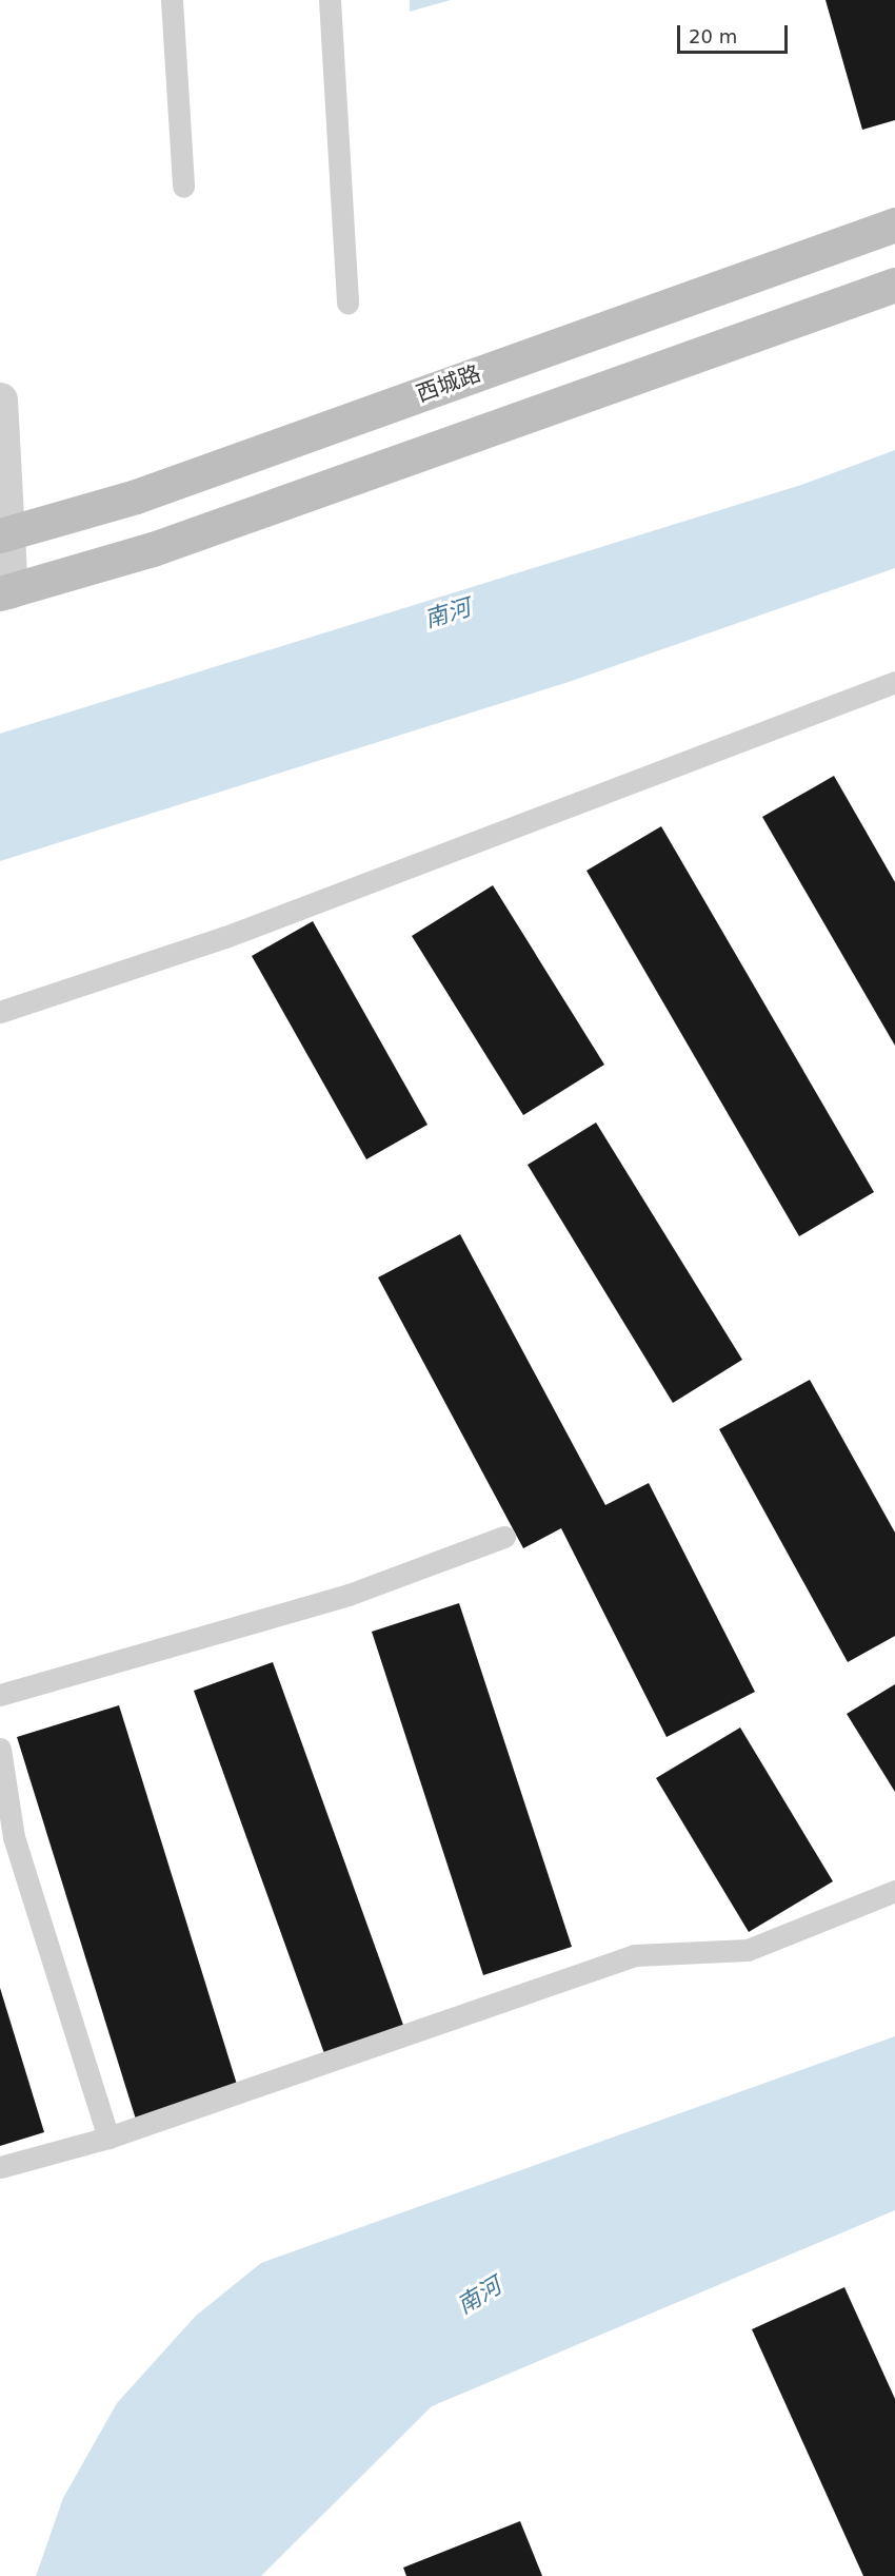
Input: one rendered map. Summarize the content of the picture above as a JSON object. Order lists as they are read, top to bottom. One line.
{"streets":{"main road":["西城路"]},"water":["南河"],"scale_bar":"20 m"}
